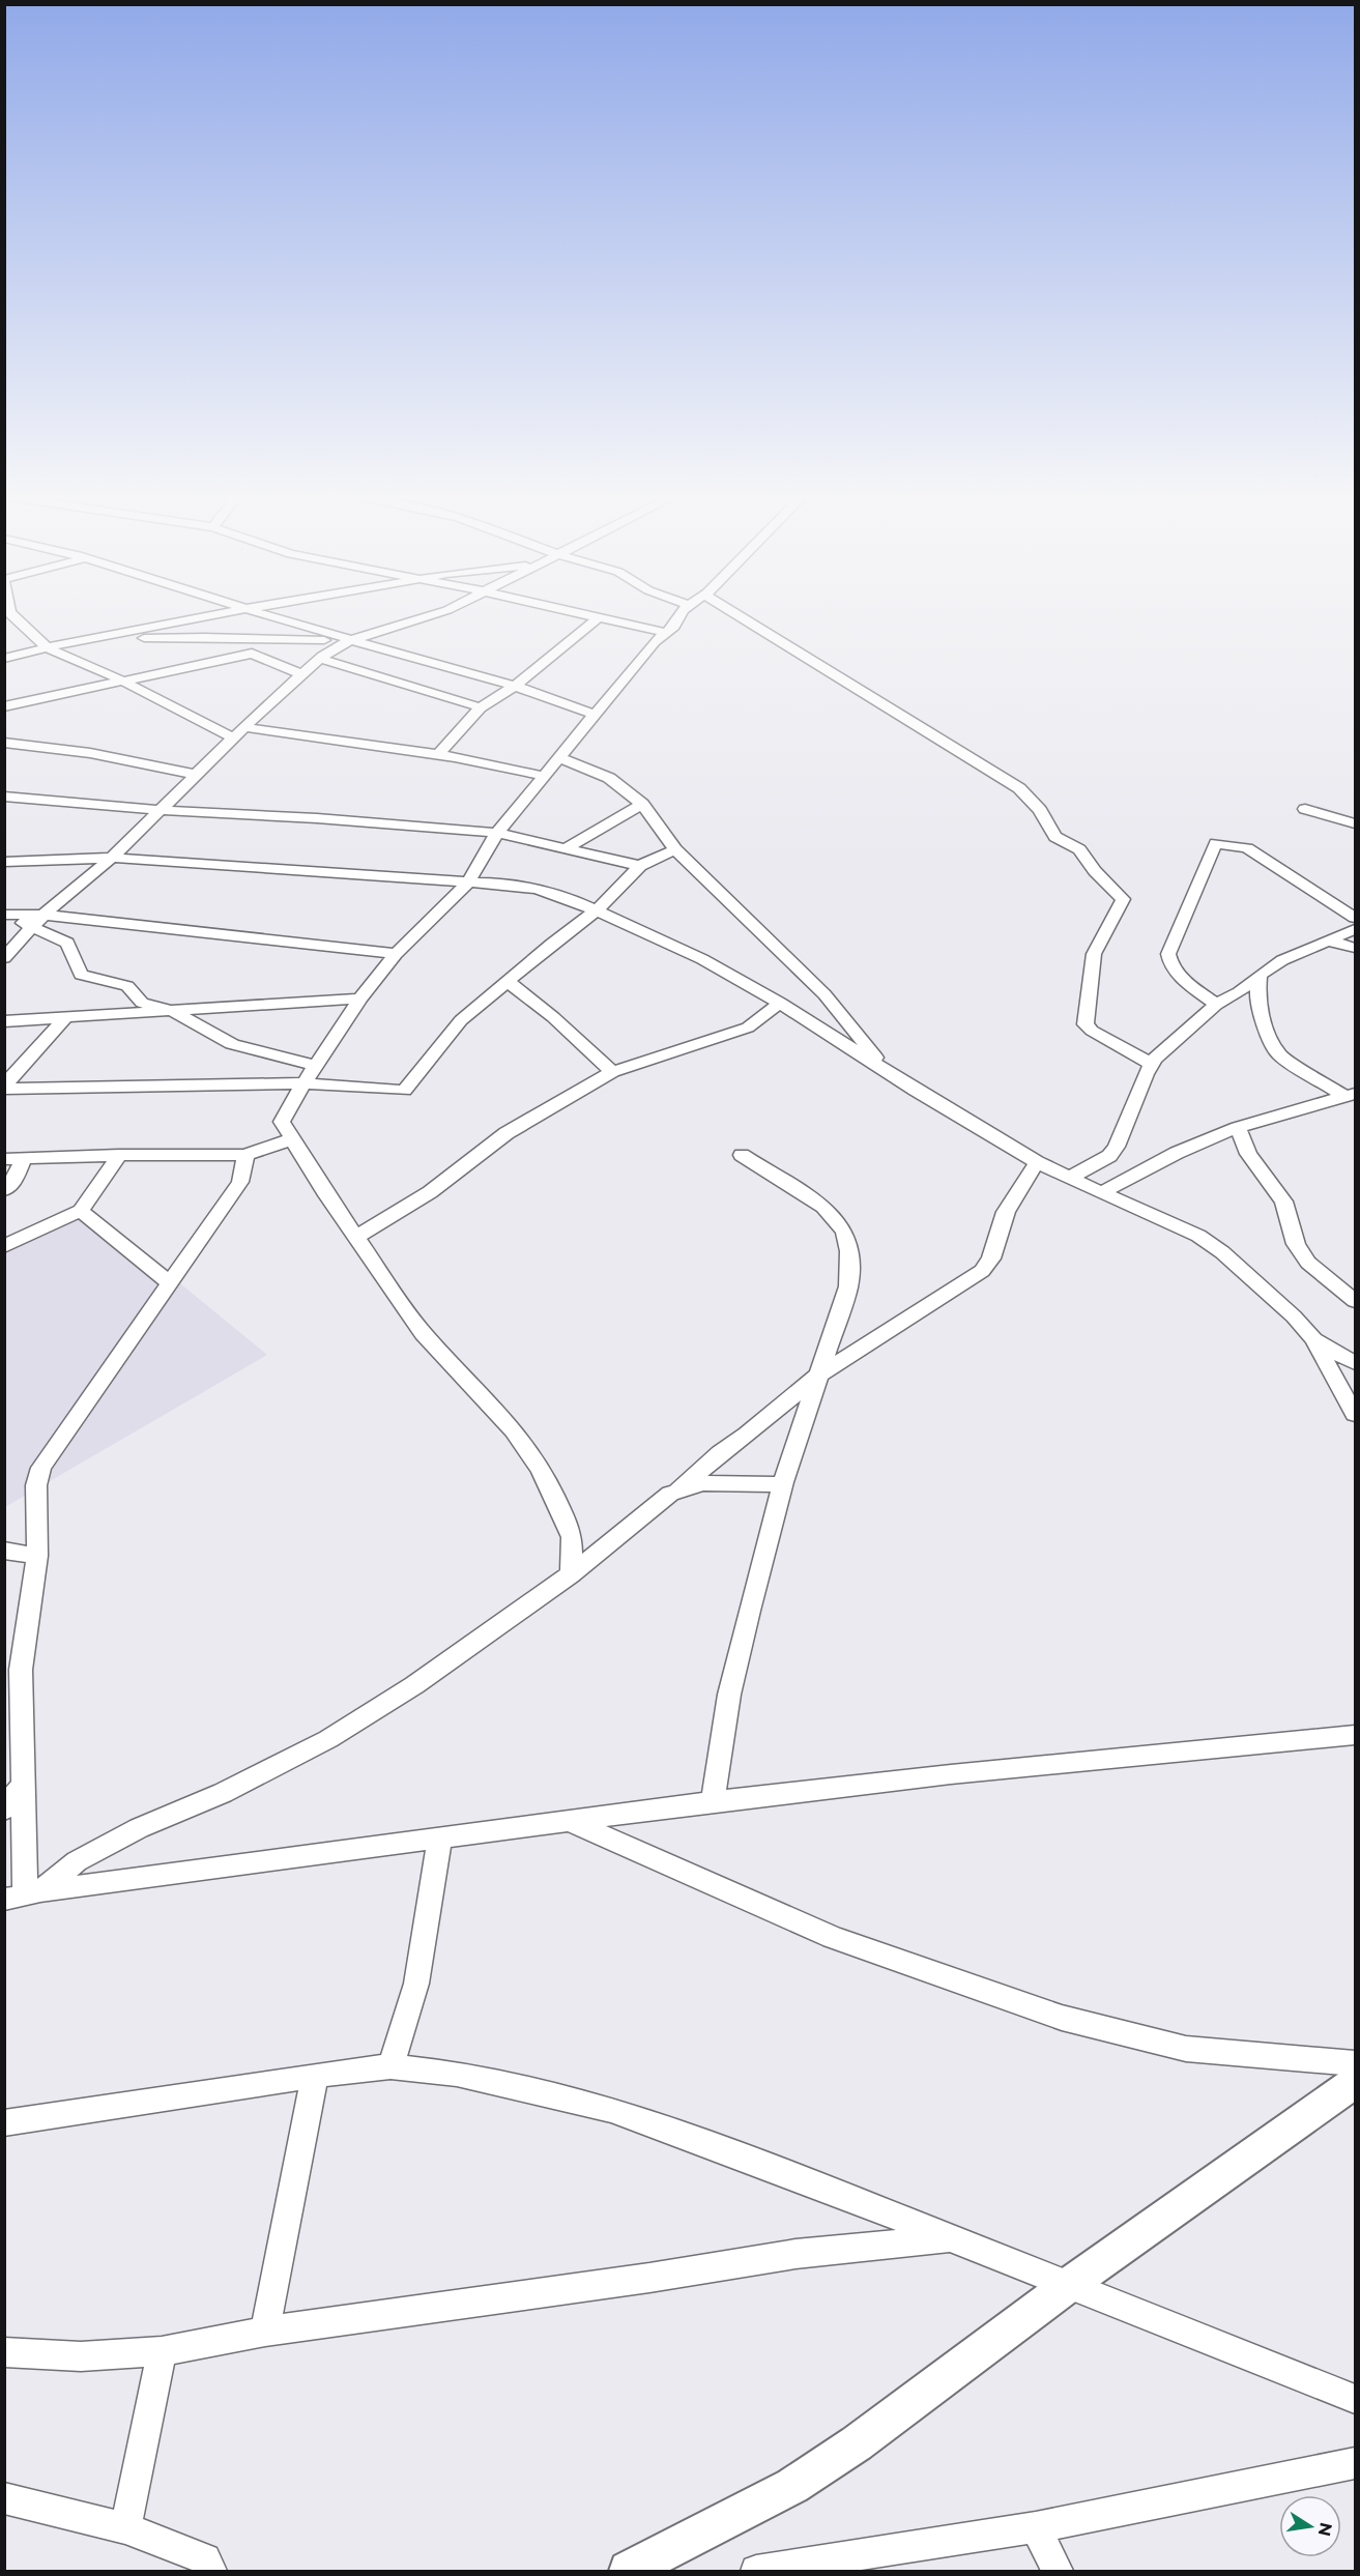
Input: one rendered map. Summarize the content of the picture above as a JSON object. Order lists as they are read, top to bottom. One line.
{"north":"right"}
